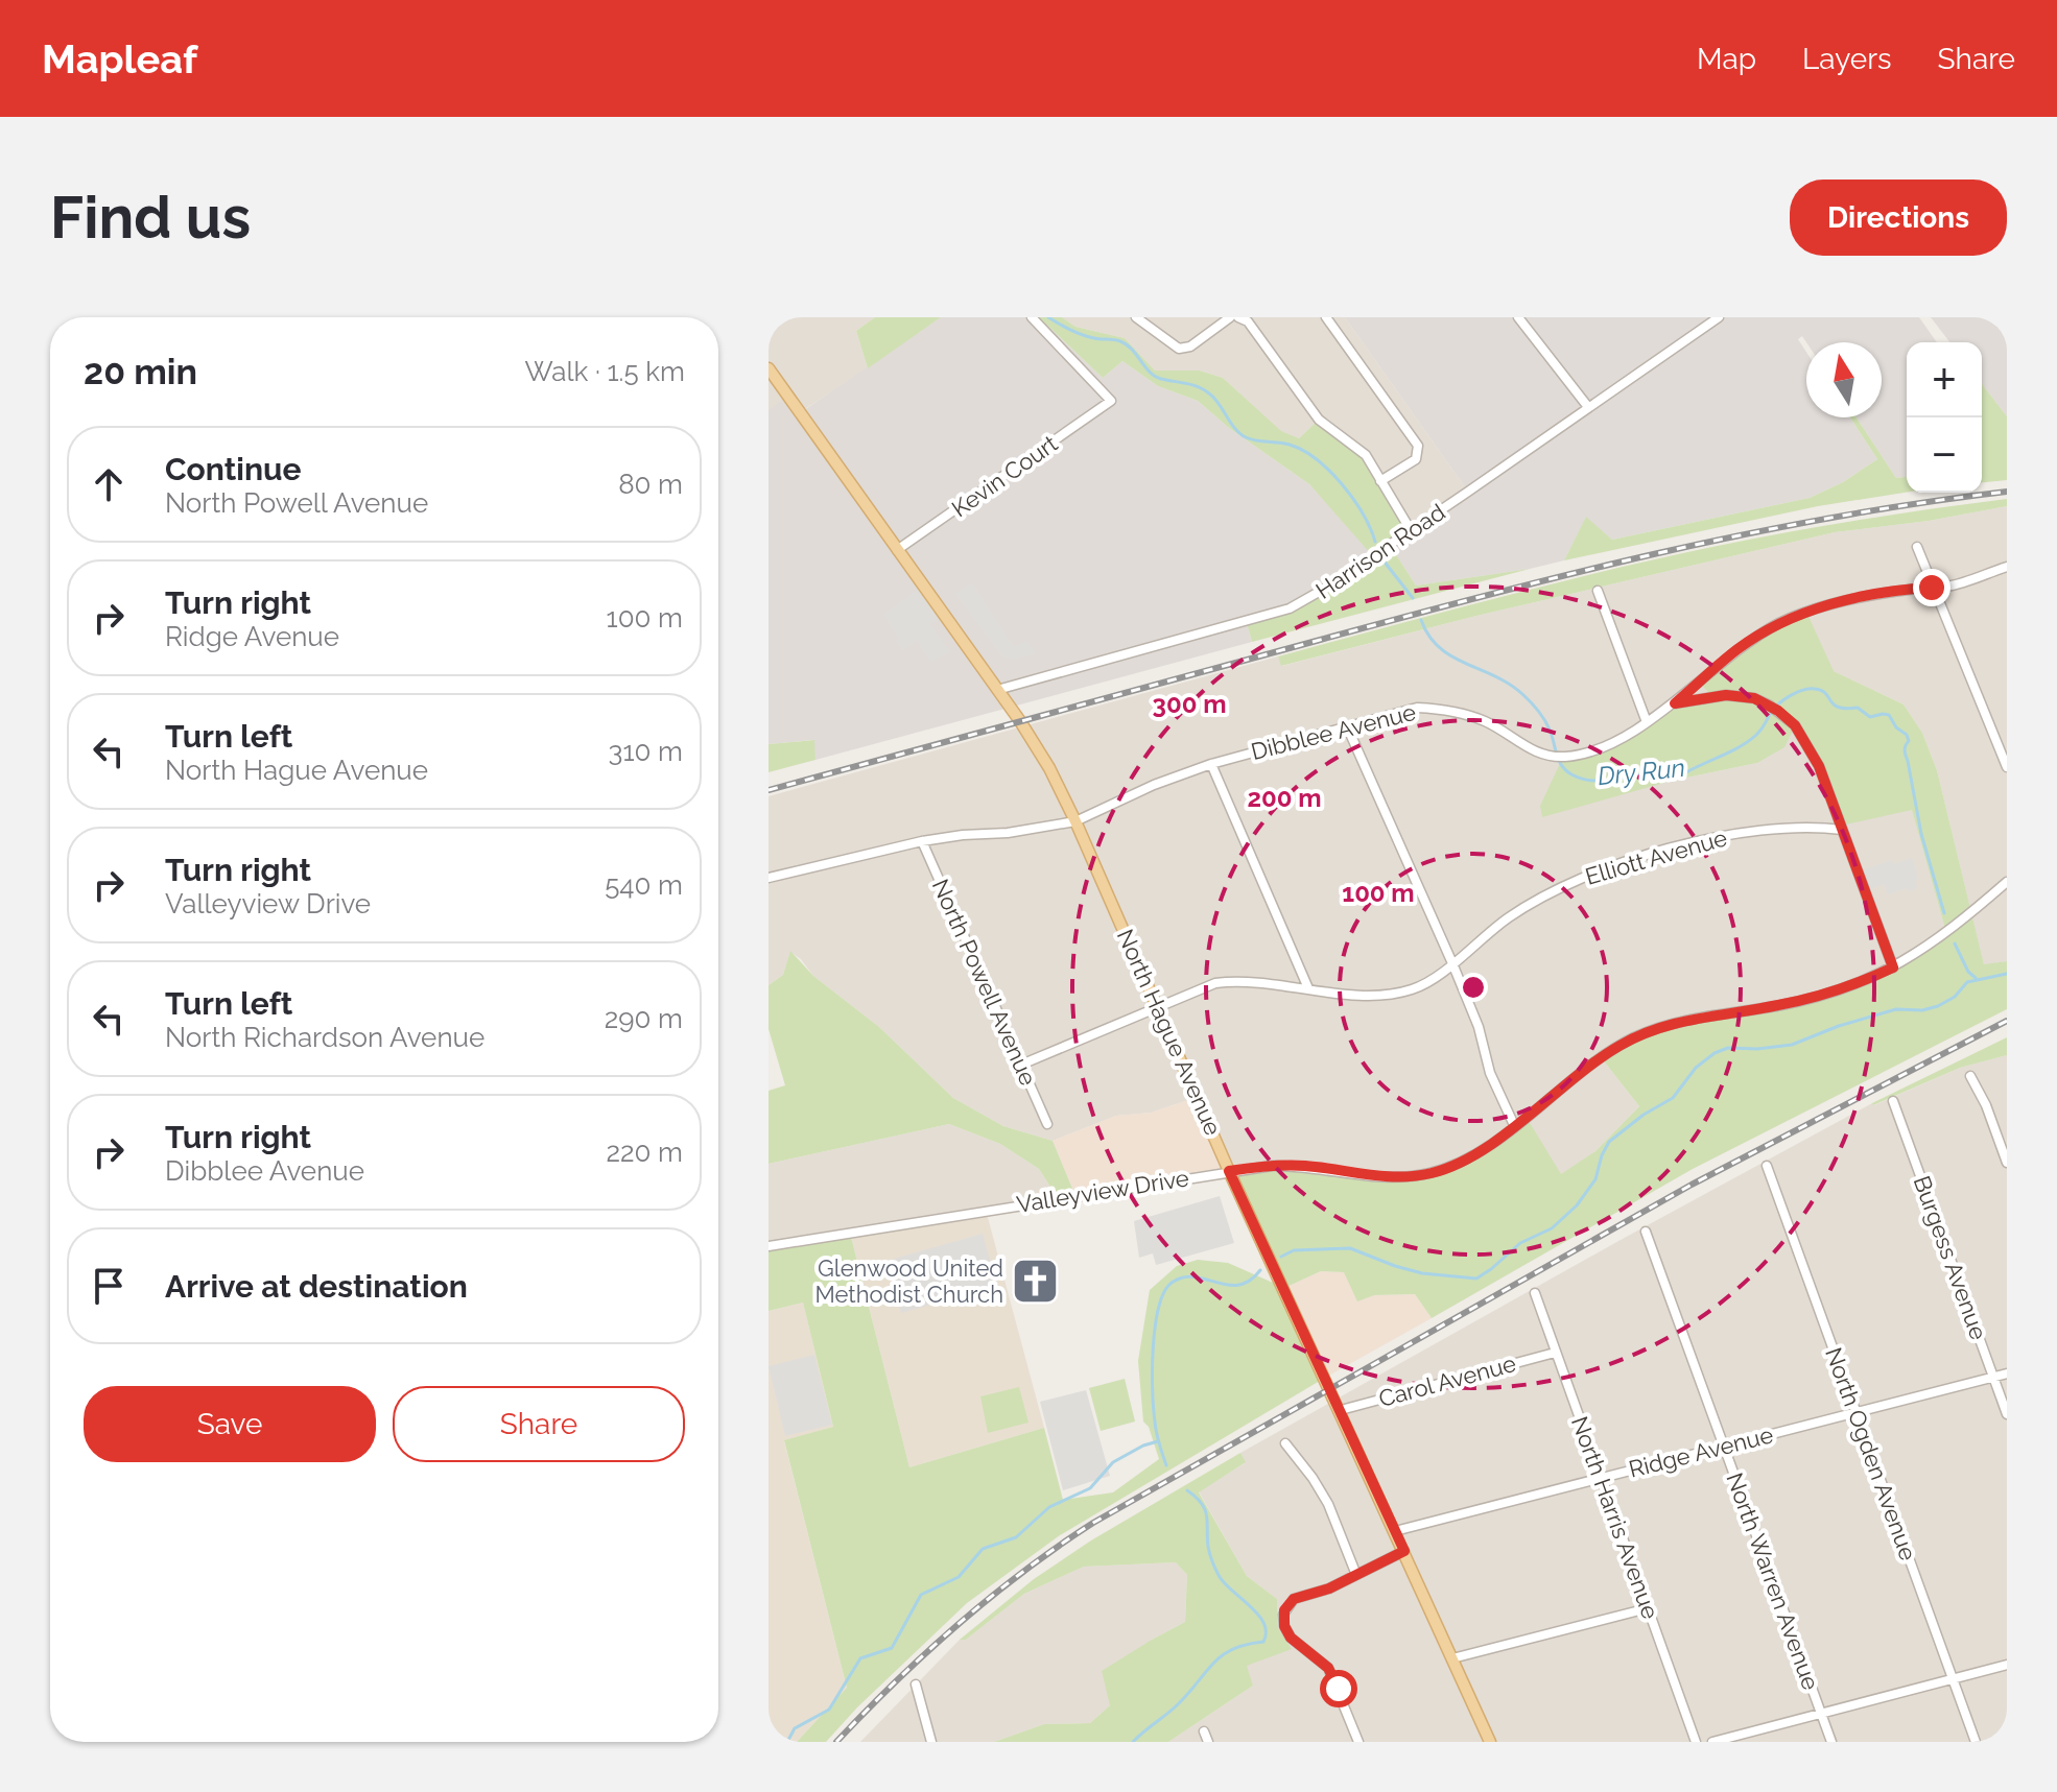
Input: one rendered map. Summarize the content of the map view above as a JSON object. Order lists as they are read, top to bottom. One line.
{"streets":{"main road":["North Hague Avenue"],"street":["Kevin Court","Harrison Road","Dibblee Avenue","Elliott Avenue","North Powell Avenue","Valleyview Drive","Burgess Avenue","Carol Avenue","Ridge Avenue","North Ogden Avenue","North Harris Avenue","North Warren Avenue"]},"crossings":[["Kevin Court","North Hague Avenue"],["Harrison Road","North Hague Avenue"],["Dibblee Avenue","North Powell Avenue"],["Dibblee Avenue","North Hague Avenue"],["Elliott Avenue","North Powell Avenue"],["Elliott Avenue","North Hague Avenue"],["North Hague Avenue","Valleyview Drive"],["North Hague Avenue","Carol Avenue"],["North Hague Avenue","Ridge Avenue"],["Burgess Avenue","Ridge Avenue"],["Carol Avenue","North Harris Avenue"],["Ridge Avenue","North Ogden Avenue"],["Ridge Avenue","North Harris Avenue"],["Ridge Avenue","North Warren Avenue"]],"water":["Dry Run"],"places":{"church":["Glenwood United Methodist Church"]},"north":"top","page":{"header":"Mapleaf","nav":["Map","Layers","Share"],"buttons":["Directions",["Save","Share"]],"title":"Find us","heading":["20 min","Walk · 1.5 km"],"map_buttons":["+","−"],"list":[["Continue","North Powell Avenue","80 m"],["Turn right","Ridge Avenue","100 m"],["Turn left","North Hague Avenue","310 m"],["Turn right","Valleyview Drive","540 m"],["Turn left","North Richardson Avenue","290 m"],["Turn right","Dibblee Avenue","220 m"],"Arrive at destination"]},"rings":["300 m","200 m","100 m"]}
